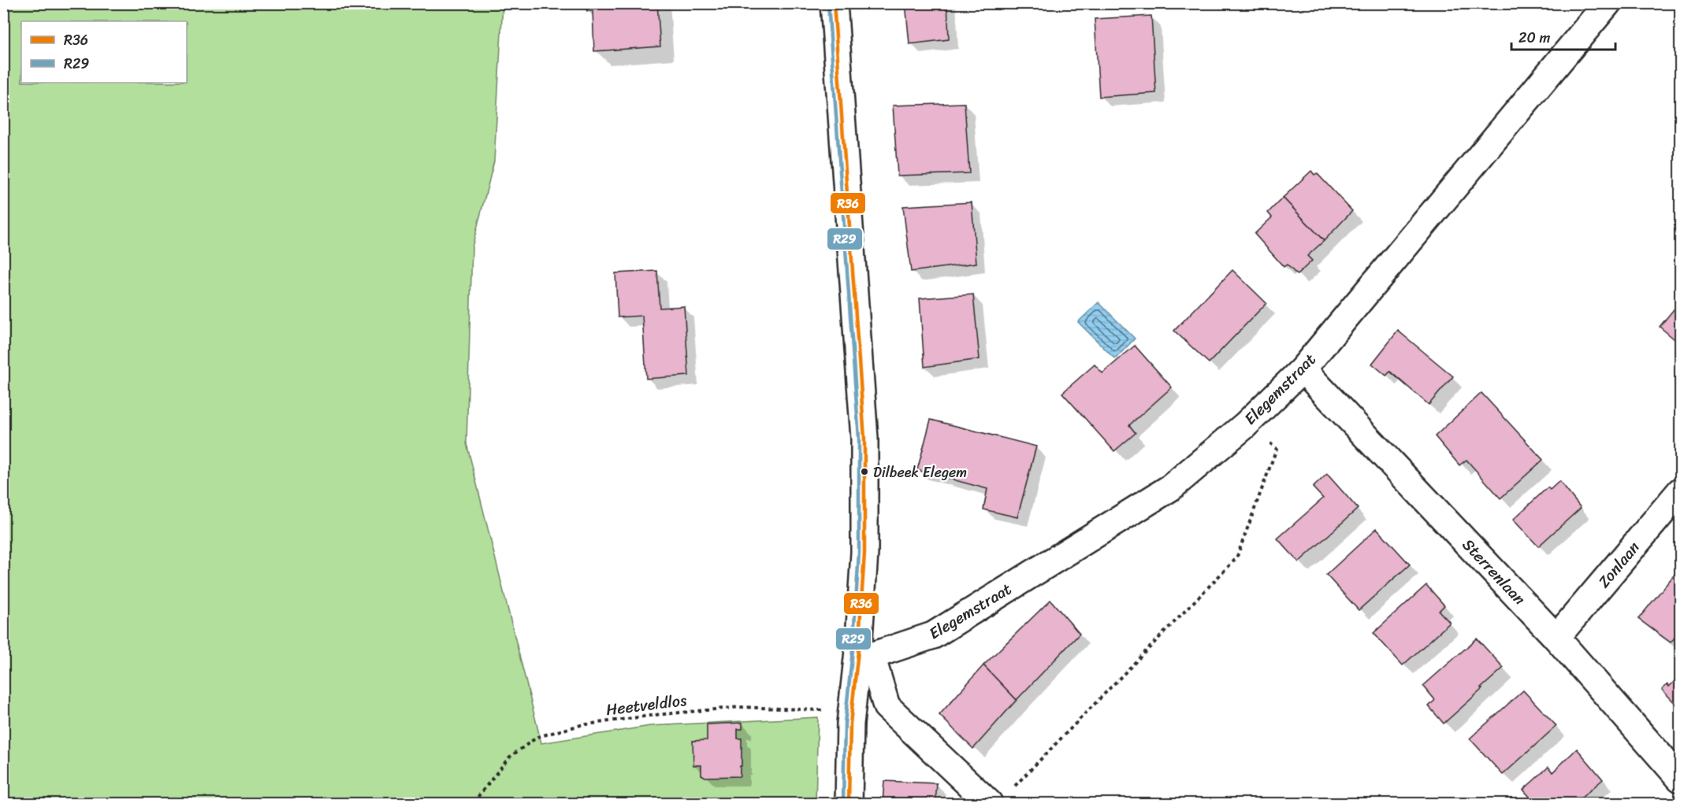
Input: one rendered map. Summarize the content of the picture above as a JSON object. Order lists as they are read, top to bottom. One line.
{"streets":{"street":["Elegemstraat","Zonlaan","Sterrenlaan"],"path":["Heetveldlos"]},"crossings":[["Elegemstraat","Sterrenlaan"],["Zonlaan","Sterrenlaan"]],"places":["Dilbeek Elegem"],"lines":["transit line R36","transit line R29"],"legend":["R36","R29"],"scale_bar":"20 m"}
